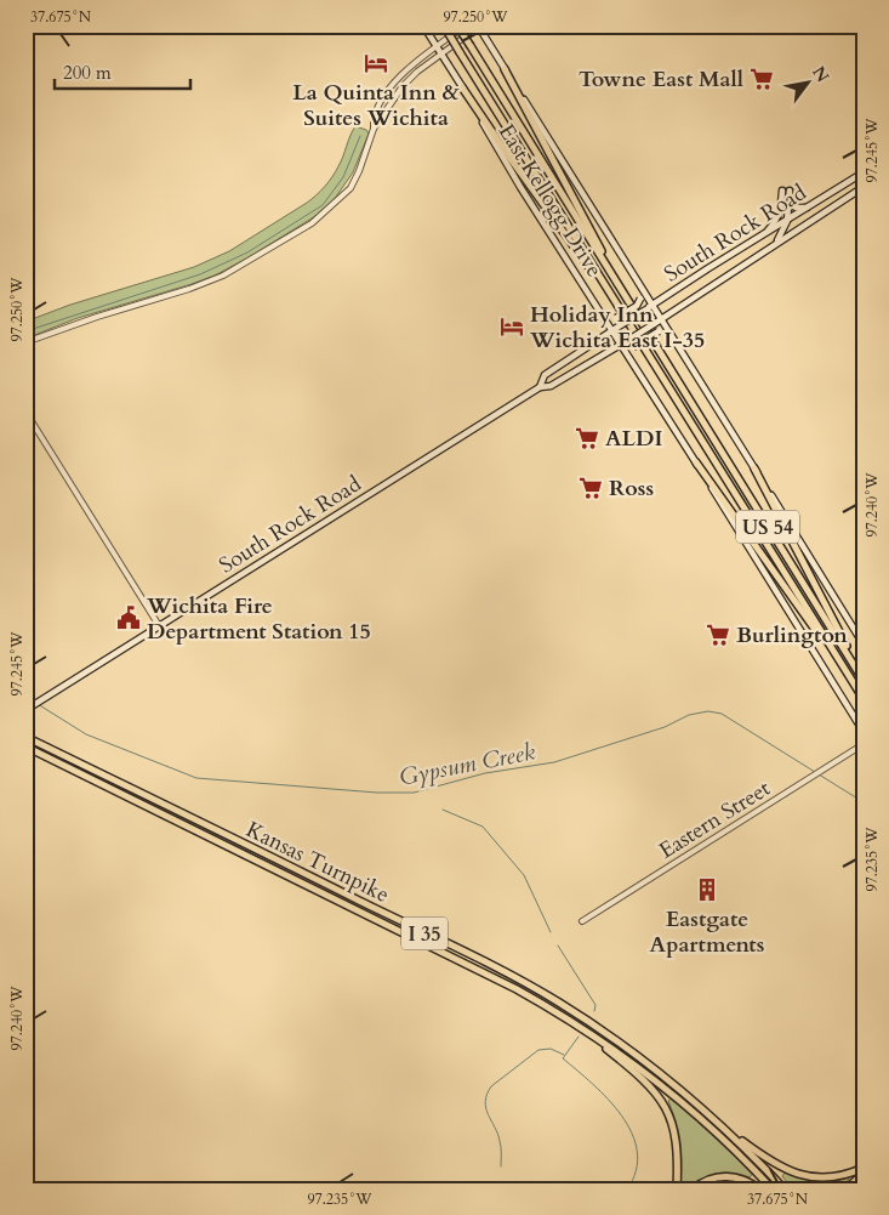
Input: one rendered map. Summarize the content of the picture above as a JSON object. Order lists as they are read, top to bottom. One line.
{"streets":{"highway":["US 54","Kansas Turnpike","I 35"],"main road":["East Kellogg Drive","South Rock Road"],"street":["Eastern Street"]},"crossings":[["East Kellogg Drive","South Rock Road"]],"water":["Gypsum Creek"],"places":{"hotel":["La Quinta Inn & Suites Wichita","Holiday Inn Wichita East I-35"],"supermarket":["Towne East Mall","ALDI","Ross","Burlington"],"public building":["Wichita Fire Department Station 15"],"building":["Eastgate Apartments"]},"scale_bar":"200 m","north":"top right","coordinates":["37.675°N","97.250°W","97.245°W","97.240°W","97.235°W"]}
